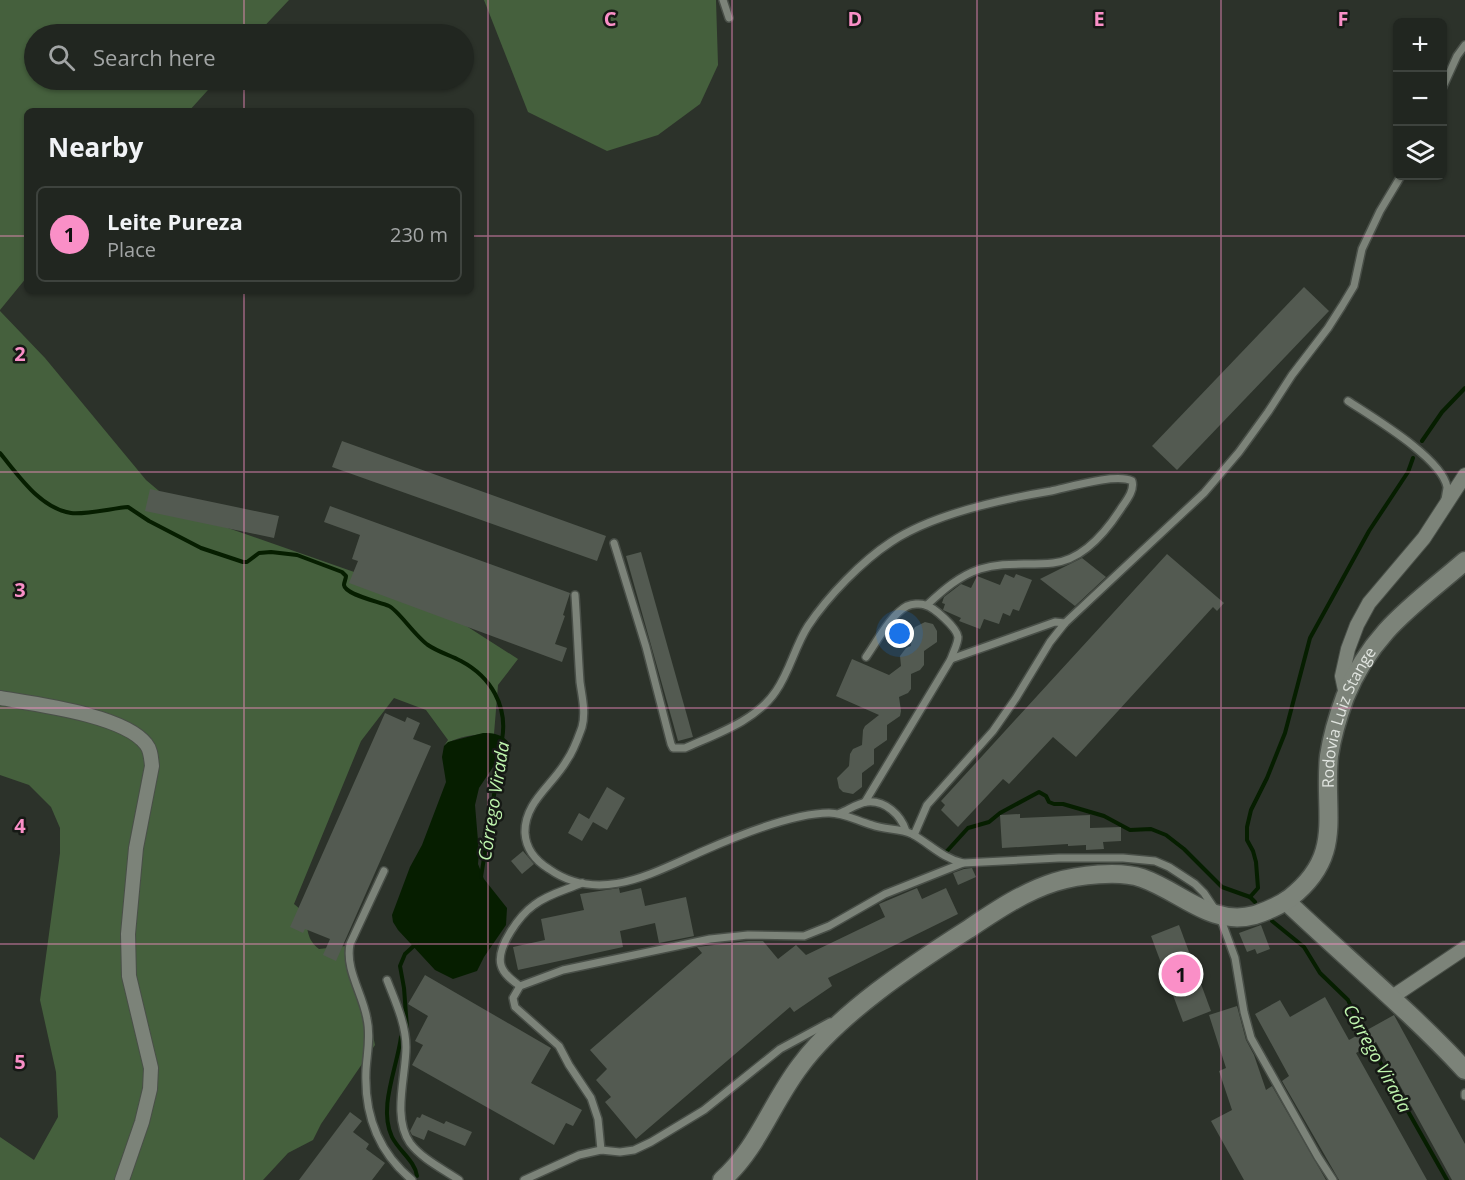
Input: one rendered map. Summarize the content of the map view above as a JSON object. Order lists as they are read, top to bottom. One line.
{"streets":{"street":["Rodovia Luiz Stange"]},"water":["Córrego Virada"],"page":{"map_buttons":["+","−"],"search":"Search here","heading":"Nearby","list":[{"mark":"1","name":"Leite Pureza","note":"Place","value":"230 m"}],"pins":"1"},"grid":{"columns":["C","D","E","F"],"rows":["2","3","4","5"]}}
